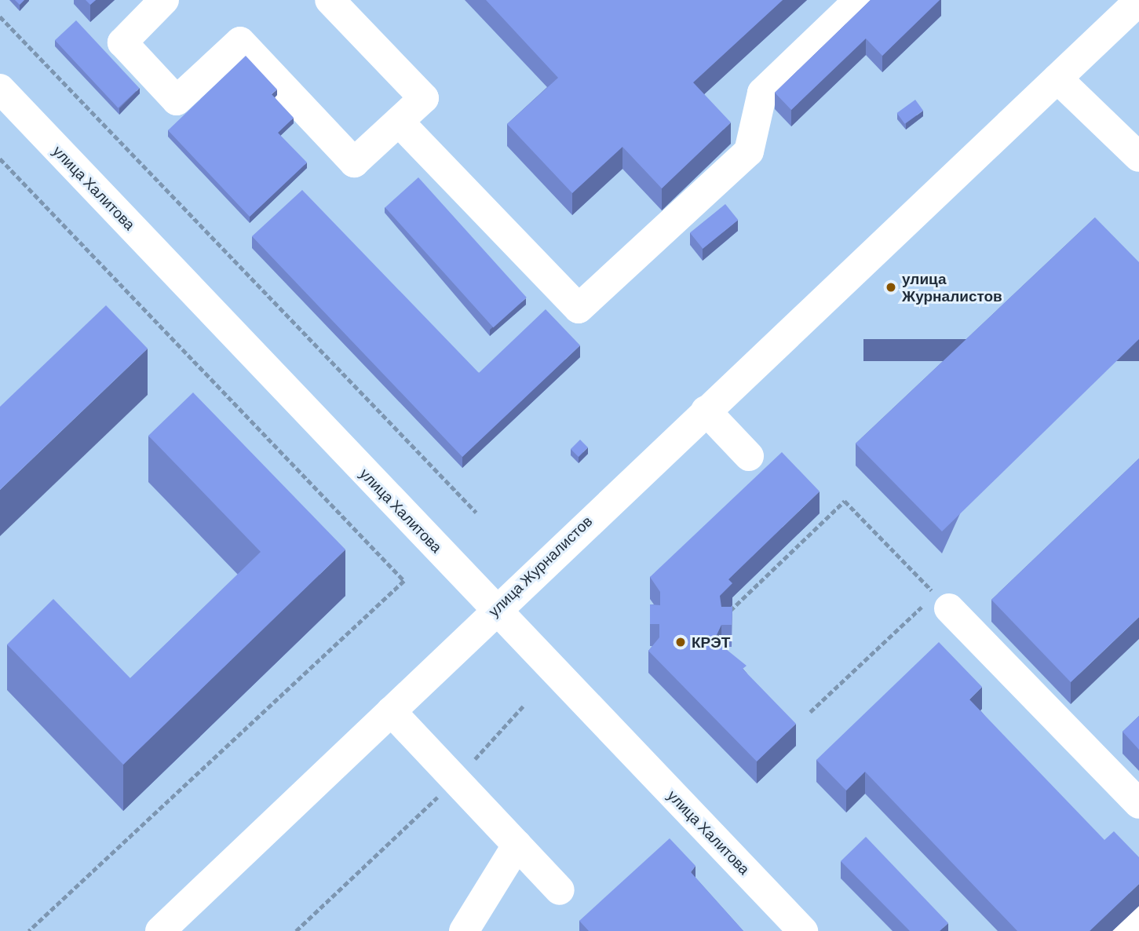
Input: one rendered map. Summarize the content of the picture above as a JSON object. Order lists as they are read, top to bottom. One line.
{"streets":{"street":["улица Халитова","улица Журналистов"]},"crossings":[["улица Халитова","улица Журналистов"]],"places":["улица Журналистов","КРЭТ"]}
